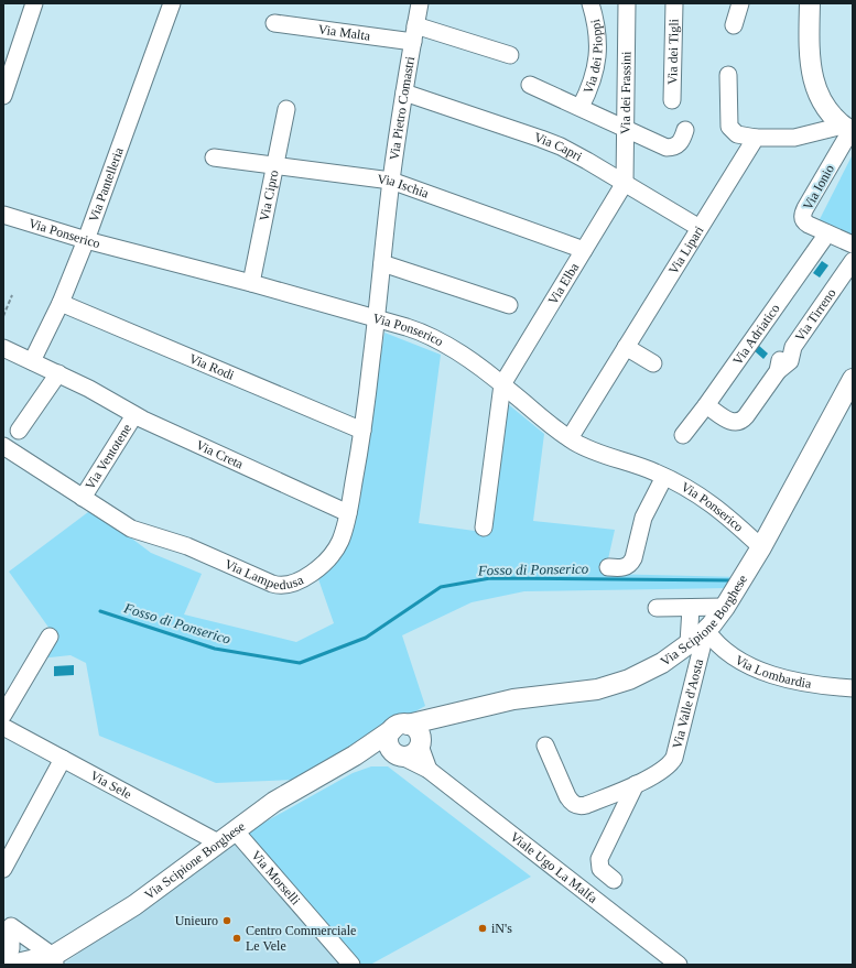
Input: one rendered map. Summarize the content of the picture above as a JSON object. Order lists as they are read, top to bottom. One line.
{"streets":{"main road":["Via Scipione Borghese"],"street":["Via Malta","Via dei Tigli","Via dei Pioppi","Via dei Frassini","Via Pietro Comastri","Via Capri","Via Pantelleria","Via Ischia","Via Ionio","Via Cipro","Via Ponserico","Via Lipari","Via Elba","Via Tirreno","Via Adriatico","Via Rodi","Via Creta","Via Ventotene","Via Lampedusa","Via Lombardia","Via Valle d'Aosta","Via Sele","Viale Ugo La Malfa","Via Morselli"]},"crossings":[["Via Malta","Via Pietro Comastri"],["Via dei Frassini","Via Capri"],["Via dei Frassini","Via Elba"],["Via Pietro Comastri","Via Capri"],["Via Pietro Comastri","Via Ischia"],["Via Pietro Comastri","Via Ponserico"],["Via Pietro Comastri","Via Lampedusa"],["Via Capri","Via Lipari"],["Via Capri","Via Elba"],["Via Pantelleria","Via Ponserico"],["Via Pantelleria","Via Rodi"],["Via Pantelleria","Via Creta"],["Via Ischia","Via Cipro"],["Via Ischia","Via Elba"],["Via Ionio","Via Adriatico"],["Via Cipro","Via Ponserico"],["Via Ponserico","Via Lipari"],["Via Ponserico","Via Elba"],["Via Ponserico","Via Lampedusa"],["Via Ponserico","Via Scipione Borghese"],["Via Tirreno","Via Adriatico"],["Via Rodi","Via Lampedusa"],["Via Creta","Via Ventotene"],["Via Creta","Via Lampedusa"],["Via Ventotene","Via Lampedusa"],["Via Scipione Borghese","Via Lombardia"],["Via Scipione Borghese","Via Valle d'Aosta"],["Via Scipione Borghese","Via Sele"],["Via Scipione Borghese","Viale Ugo La Malfa"],["Via Scipione Borghese","Via Morselli"],["Via Lombardia","Via Valle d'Aosta"]],"water":["Fosso di Ponserico"],"places":["Unieuro","iN's","Centro Commerciale Le Vele"]}
